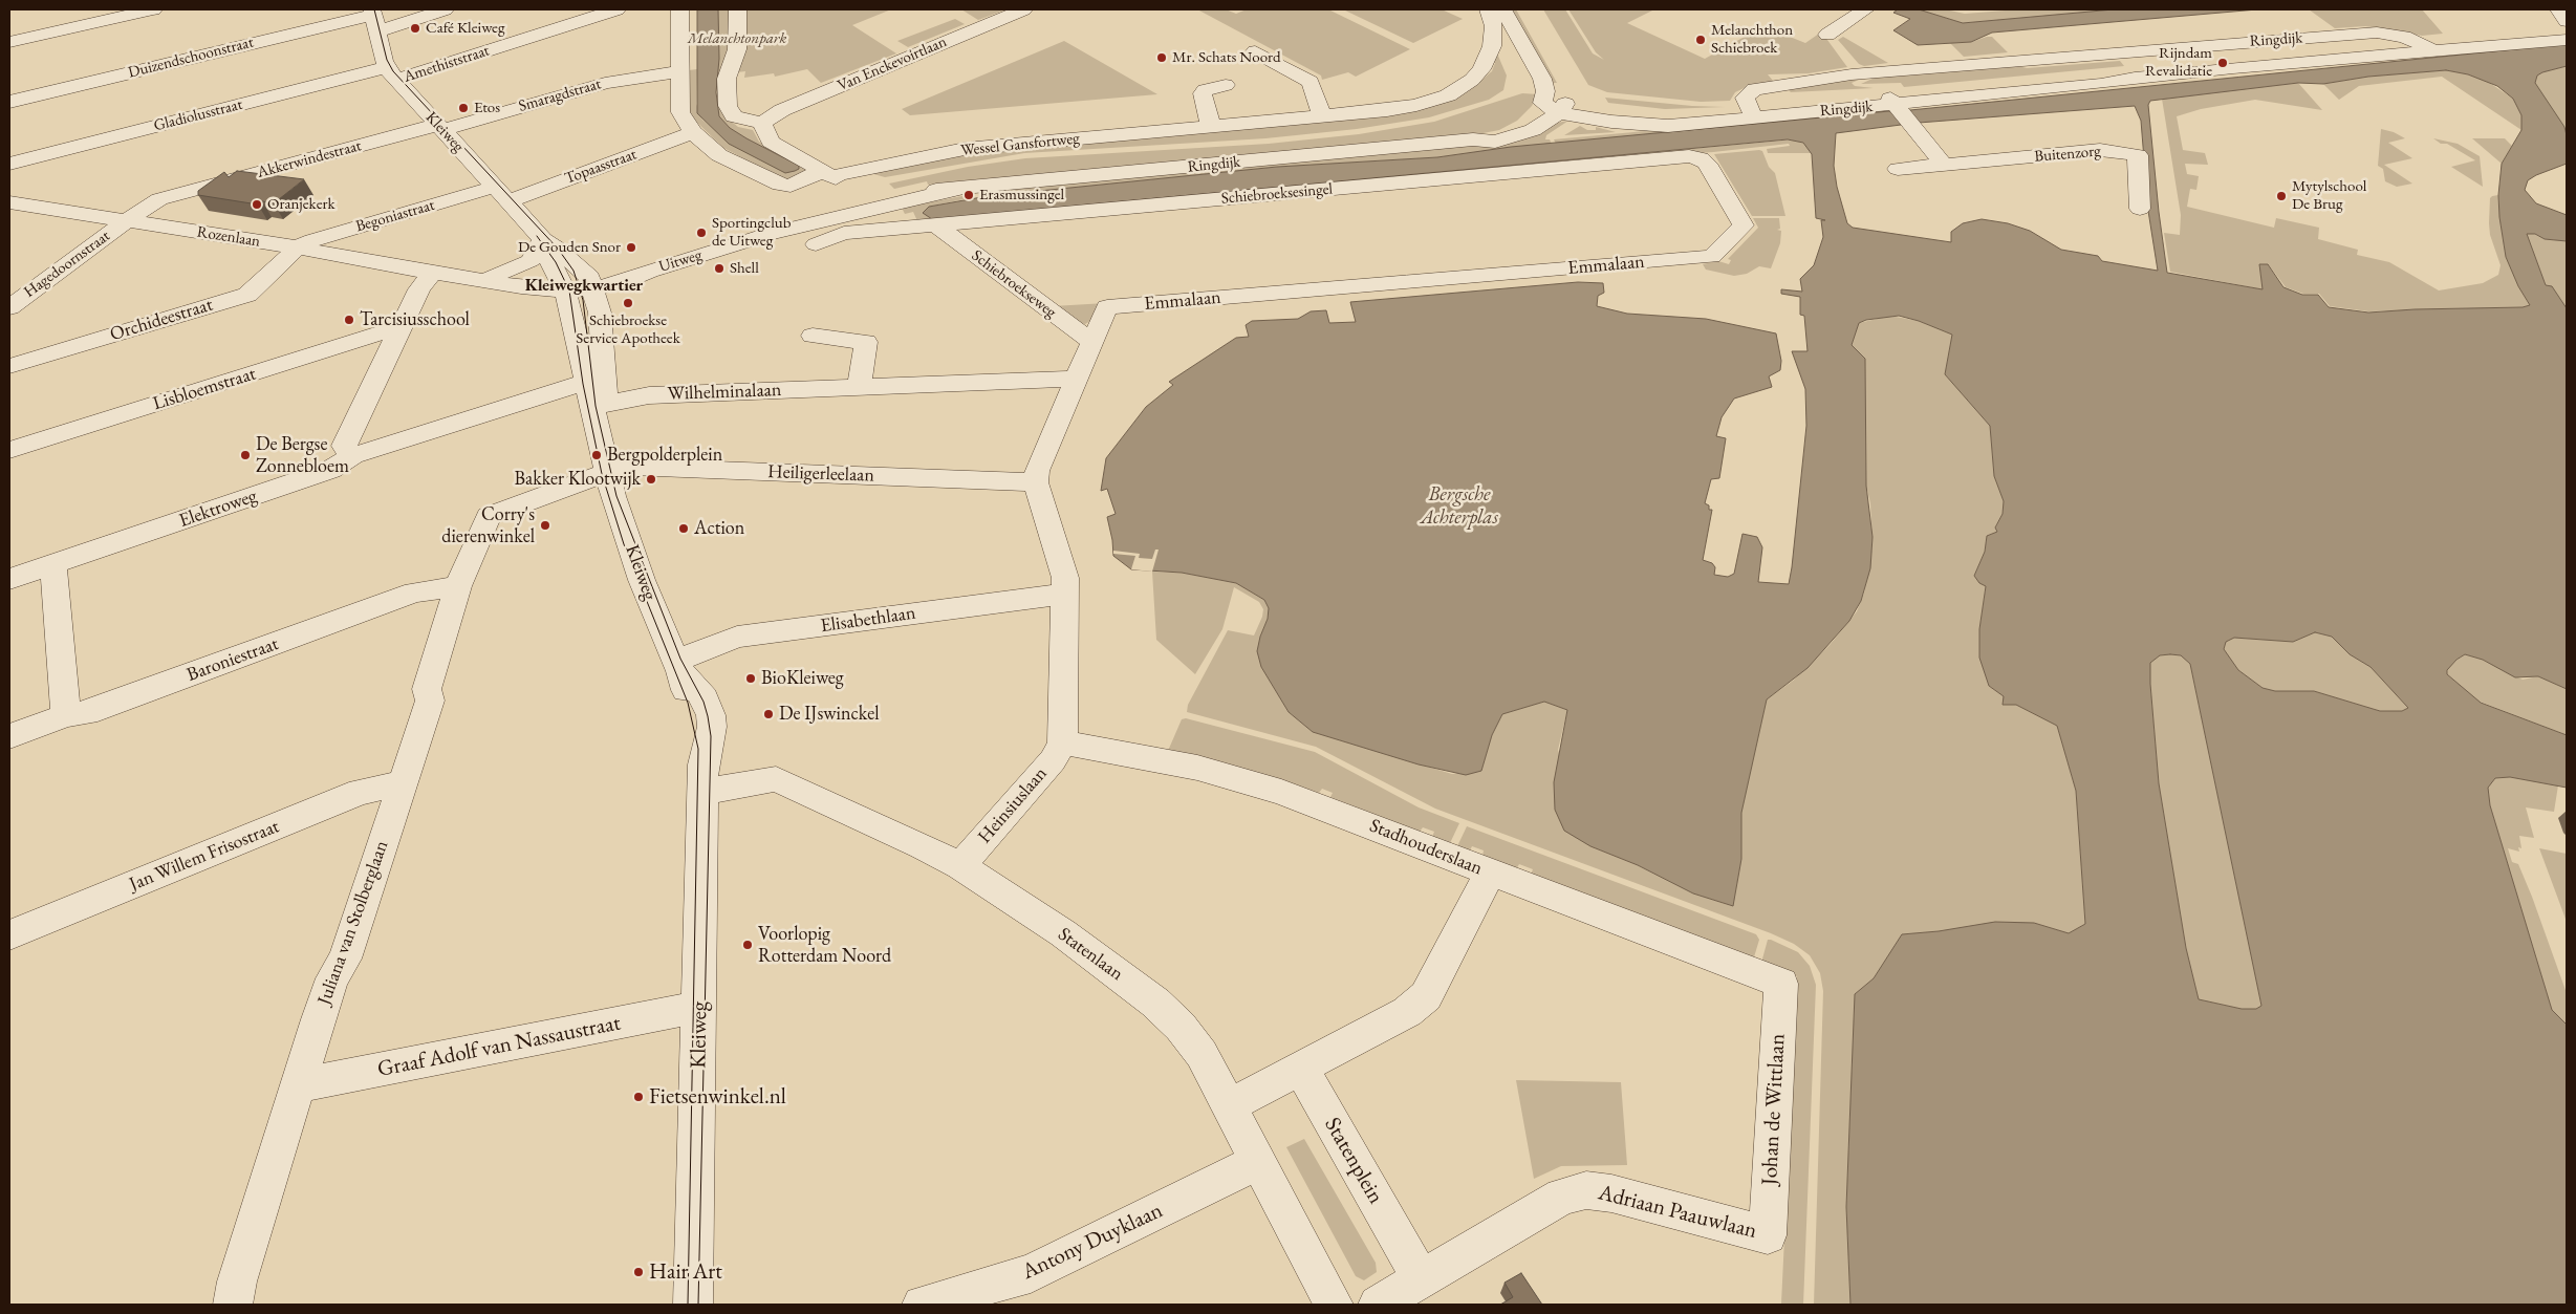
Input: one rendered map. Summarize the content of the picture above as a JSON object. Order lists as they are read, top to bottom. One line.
{"streets":{"street":["Ringdijk","Duizendschoonstraat","Amethiststraat","Van Enckevoirtlaan","Smaragdstraat","Gladiolusstraat","Kleiweg","Wessel Gansfortweg","Buitenzorg","Akkerwindestraat","Topaasstraat","Schiebroeksesingel","Begoniastraat","Rozenlaan","Uitweg","Hagedoornstraat","Emmalaan","Schiebroekseweg","Orchideestraat","Lisbloemstraat","Wilhelminalaan","Heiligerleelaan","Elektroweg","Elisabethlaan","Baroniestraat","Heinsiuslaan","Stadhouderslaan","Jan Willem Frisostraat","Juliana van Stolberglaan","Statenlaan","Graaf Adolf van Nassaustraat","Johan de Wittlaan","Statenplein","Adriaan Paauwlaan","Antony Duyklaan"]},"crossings":[["Ringdijk","Schiebroeksesingel"],["Ringdijk","Uitweg"],["Duizendschoonstraat","Kleiweg"],["Amethiststraat","Gladiolusstraat"],["Amethiststraat","Kleiweg"],["Smaragdstraat","Kleiweg"],["Smaragdstraat","Akkerwindestraat"],["Gladiolusstraat","Kleiweg"],["Kleiweg","Akkerwindestraat"],["Kleiweg","Topaasstraat"],["Kleiweg","Begoniastraat"],["Kleiweg","Rozenlaan"],["Kleiweg","Uitweg"],["Kleiweg","Wilhelminalaan"],["Kleiweg","Heiligerleelaan"],["Kleiweg","Elektroweg"],["Kleiweg","Elisabethlaan"],["Kleiweg","Juliana van Stolberglaan"],["Kleiweg","Statenlaan"],["Kleiweg","Graaf Adolf van Nassaustraat"],["Akkerwindestraat","Rozenlaan"],["Akkerwindestraat","Hagedoornstraat"],["Topaasstraat","Begoniastraat"],["Schiebroeksesingel","Uitweg"],["Schiebroeksesingel","Emmalaan"],["Schiebroeksesingel","Schiebroekseweg"],["Begoniastraat","Rozenlaan"],["Begoniastraat","Orchideestraat"],["Rozenlaan","Uitweg"],["Rozenlaan","Hagedoornstraat"],["Rozenlaan","Orchideestraat"],["Emmalaan","Schiebroekseweg"],["Emmalaan","Wilhelminalaan"],["Emmalaan","Heiligerleelaan"],["Heiligerleelaan","Juliana van Stolberglaan"],["Baroniestraat","Juliana van Stolberglaan"],["Heinsiuslaan","Stadhouderslaan"],["Heinsiuslaan","Statenlaan"],["Stadhouderslaan","Johan de Wittlaan"],["Jan Willem Frisostraat","Juliana van Stolberglaan"],["Juliana van Stolberglaan","Graaf Adolf van Nassaustraat"],["Statenlaan","Antony Duyklaan"],["Johan de Wittlaan","Adriaan Paauwlaan"],["Statenplein","Adriaan Paauwlaan"]],"districts":["Kleiwegkwartier"],"water":["Bergsche Achterplas"],"parks":["Melanchtonpark"],"places":["Café Kleiweg","Melanchthon Schiebroek","Mr. Schats Noord","Rijndam Revalidatie","Etos","Erasmussingel","Mytylschool De Brug","Oranjekerk","Sportingclub de Uitweg","De Gouden Snor","Shell","Schiebroekse Service Apotheek","Tarcisiusschool","De Bergse Zonnebloem","Bergpolderplein","Bakker Klootwijk","Corry's dierenwinkel","Action","BioKleiweg","De IJswinckel","Voorlopig Rotterdam Noord","Fietsenwinkel.nl","Hair Art"]}
